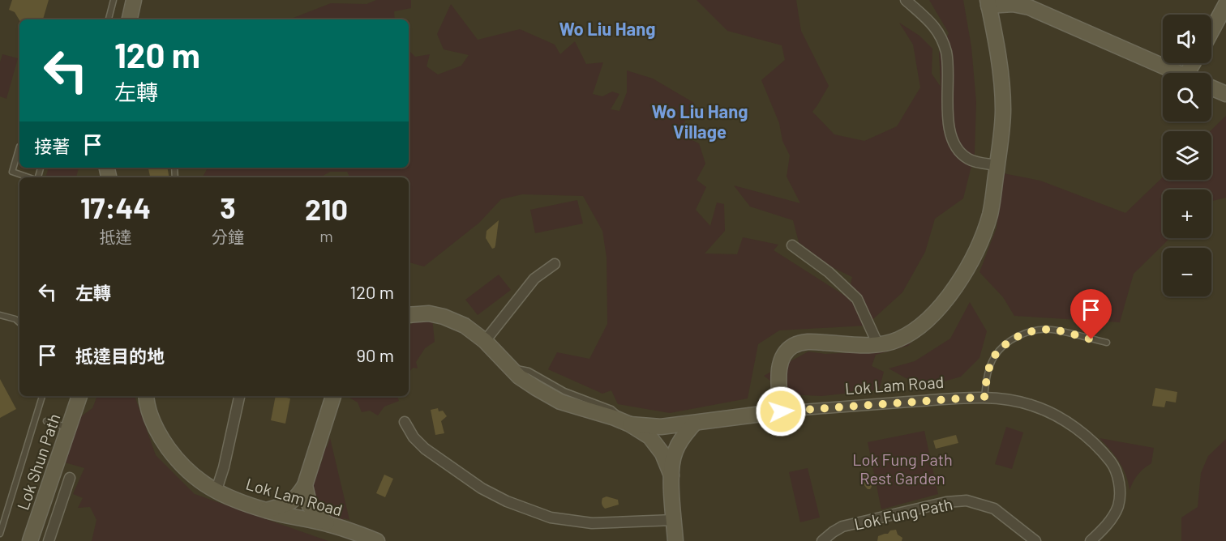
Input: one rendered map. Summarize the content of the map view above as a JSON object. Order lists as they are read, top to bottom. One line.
{"streets":{"street":["Lok Lam Road","Lok Shun Path","Lok Fung Path"]},"districts":["Wo Liu Hang","Wo Liu Hang Village"],"parks":["Lok Fung Path Rest Garden"],"page":{"map_buttons":["+","−"],"turn":["120 m","左轉"],"then":"接著","eta":["17:44","抵達","3","分鐘","210","m"],"list":[{"name":"左轉","value":"120 m"},{"name":"抵達目的地","value":"90 m"}]}}
